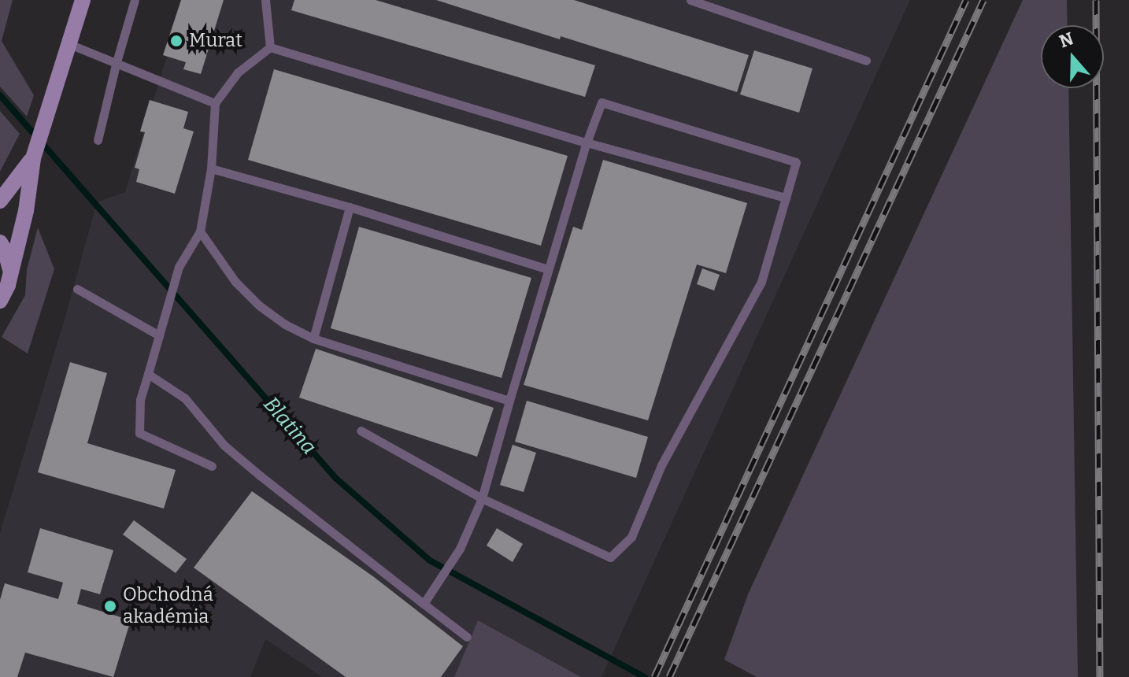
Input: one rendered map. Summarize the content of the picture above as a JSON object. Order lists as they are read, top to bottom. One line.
{"water":["Blatina"],"places":["Murat","Obchodná akadémia"],"north":"top"}
